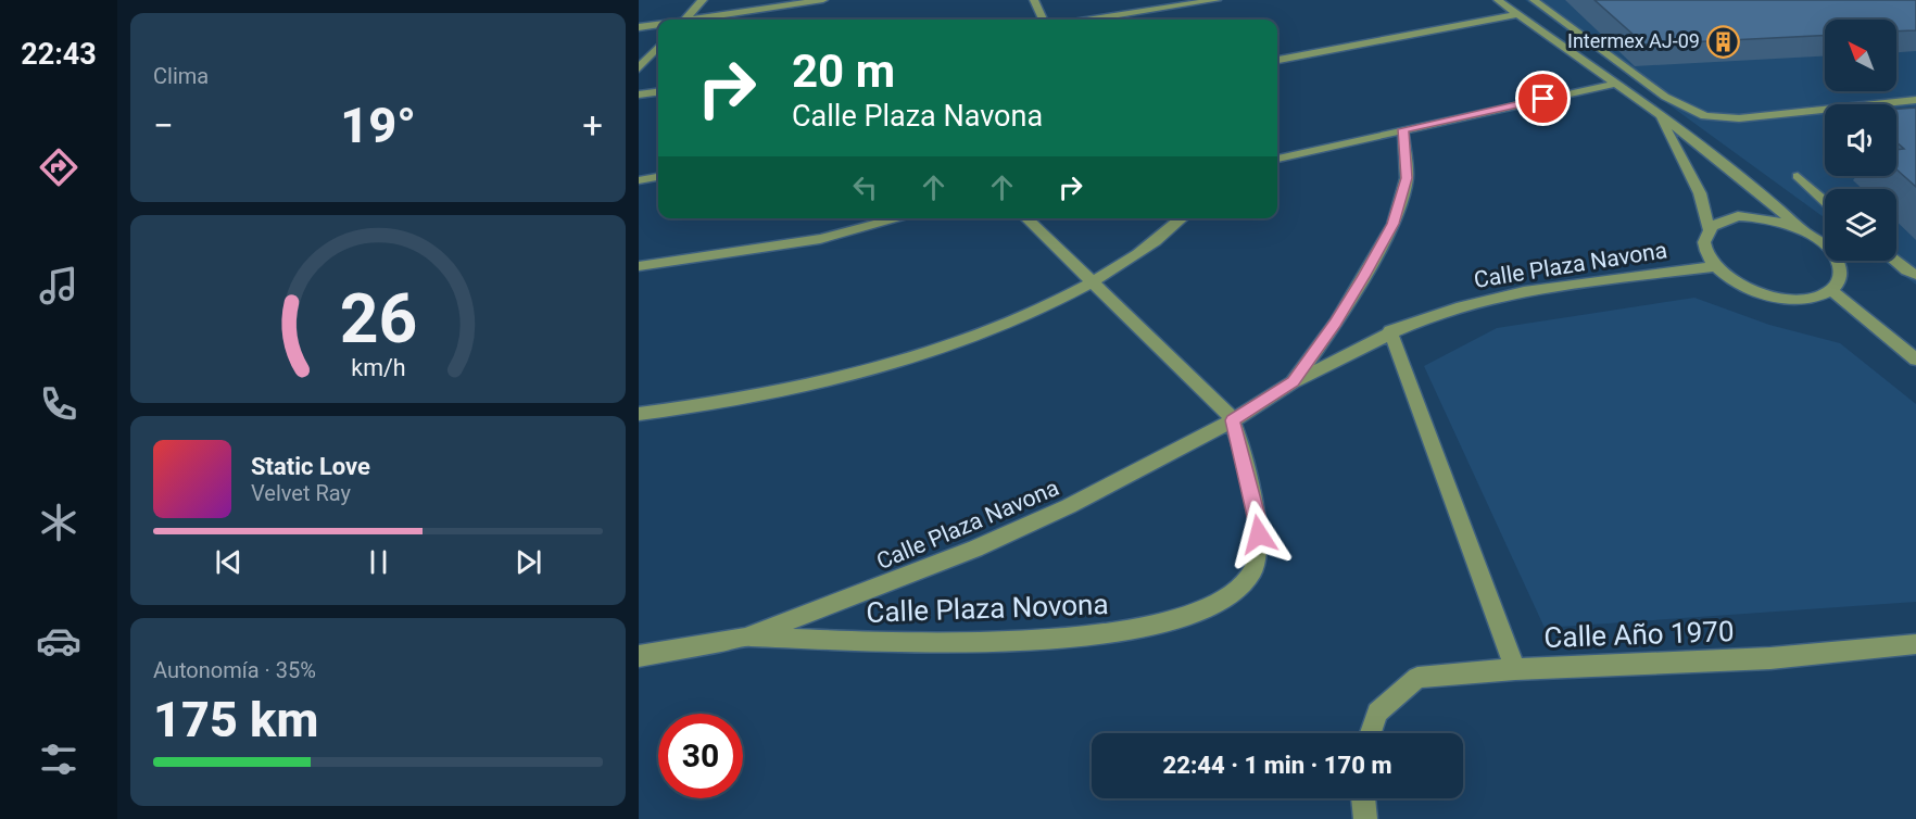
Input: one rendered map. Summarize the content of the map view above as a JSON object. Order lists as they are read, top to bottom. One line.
{"streets":{"street":["Calle Plaza Navona","Calle Plaza Novona","Calle Año 1970"]},"crossings":[["Calle Plaza Navona","Calle Plaza Novona"]],"places":{"building":["Intermex AJ-09"]},"north":"top left","page":{"tabs":"22:43","tile":["Clima",["Autonomía · 35%","175 km"]],"turn":["20 m","Calle Plaza Navona"],"heat":["−","19°","+"],"song":["Static Love","Velvet Ray"],"limit":"30","trip":"22:44 · 1 min · 170 m","gauge":["26","km/h"]}}
